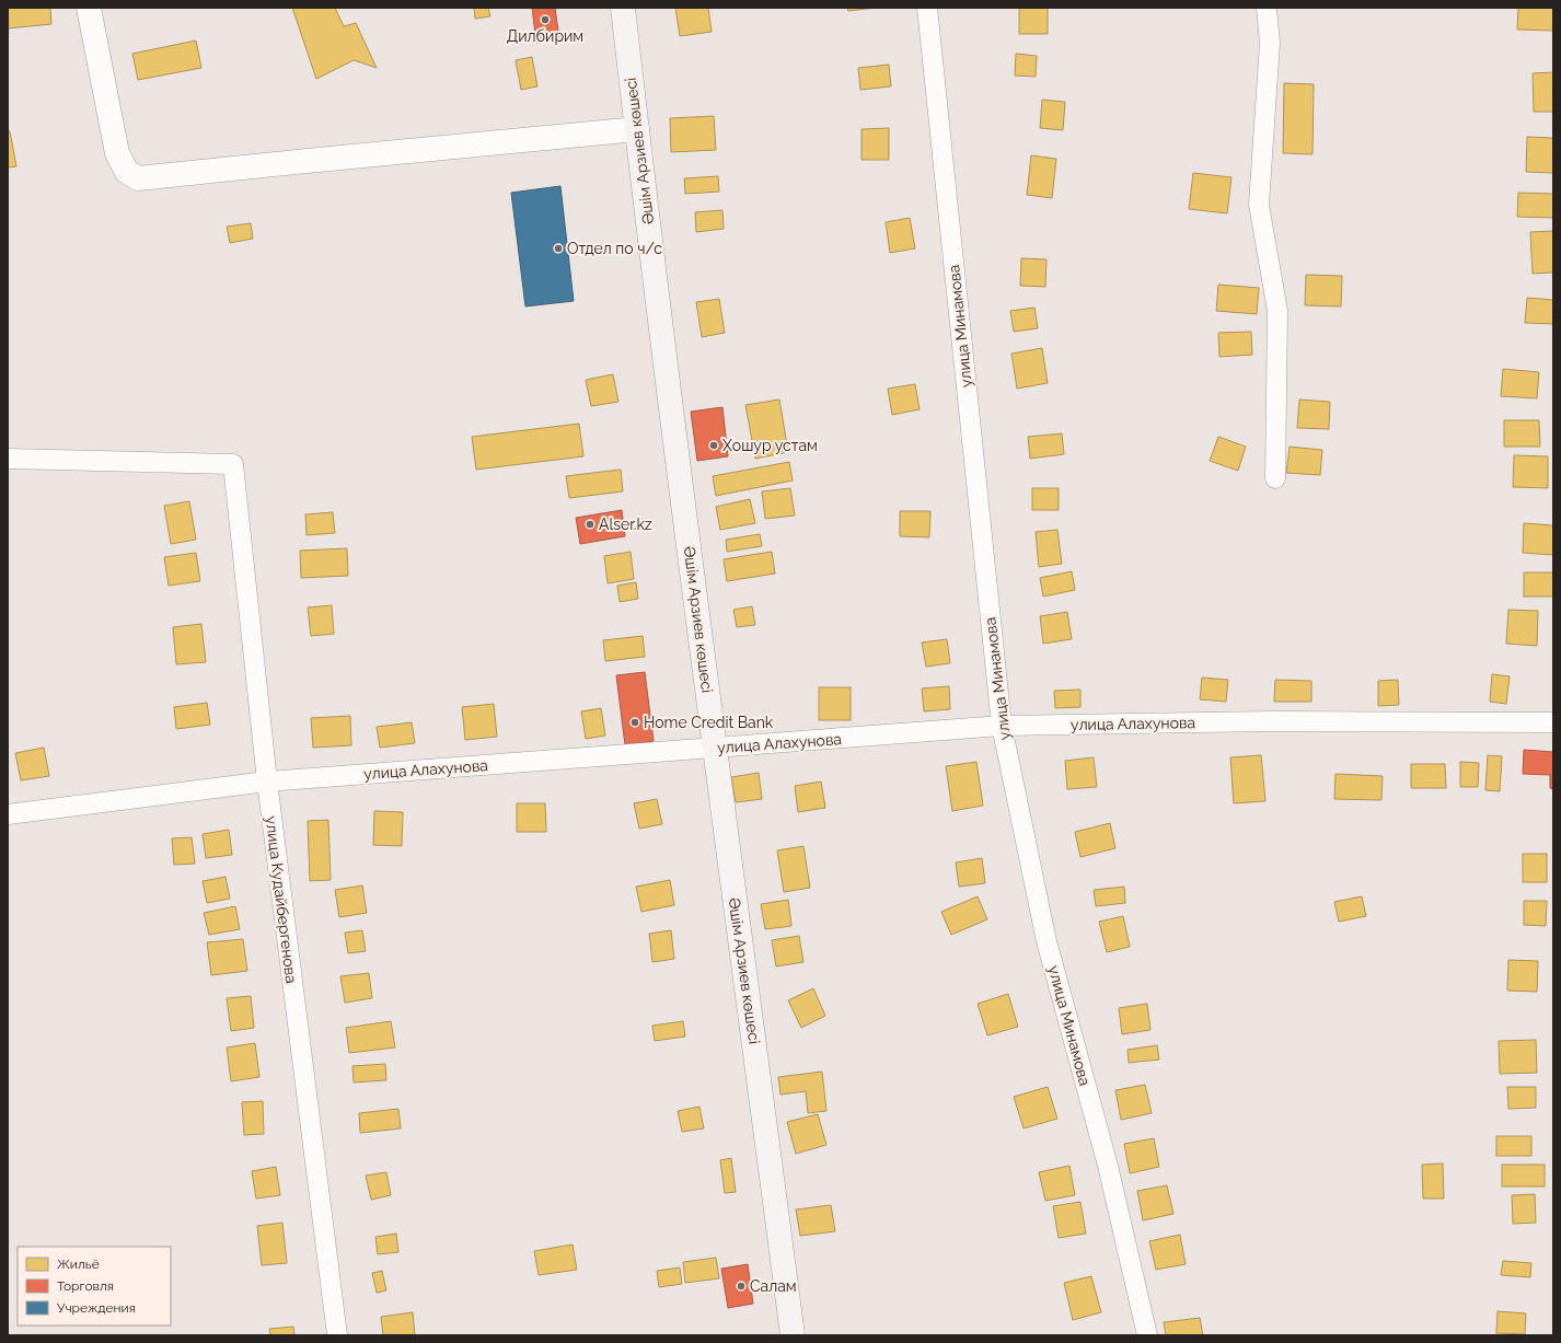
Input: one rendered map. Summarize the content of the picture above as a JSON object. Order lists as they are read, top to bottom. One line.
{"streets":{"main road":["Әшім Арзиев көшесі"],"street":["улица Минамова","улица Алахунова","улица Кудайбергенова"]},"crossings":[["Әшім Арзиев көшесі","улица Алахунова"],["улица Минамова","улица Алахунова"],["улица Алахунова","улица Кудайбергенова"]],"places":["Дилбирим","Отдел по ч/с","Хошур устам","Alser.kz","Home Credit Bank","Салам"],"legend":["Жильё","Торговля","Учреждения"]}
